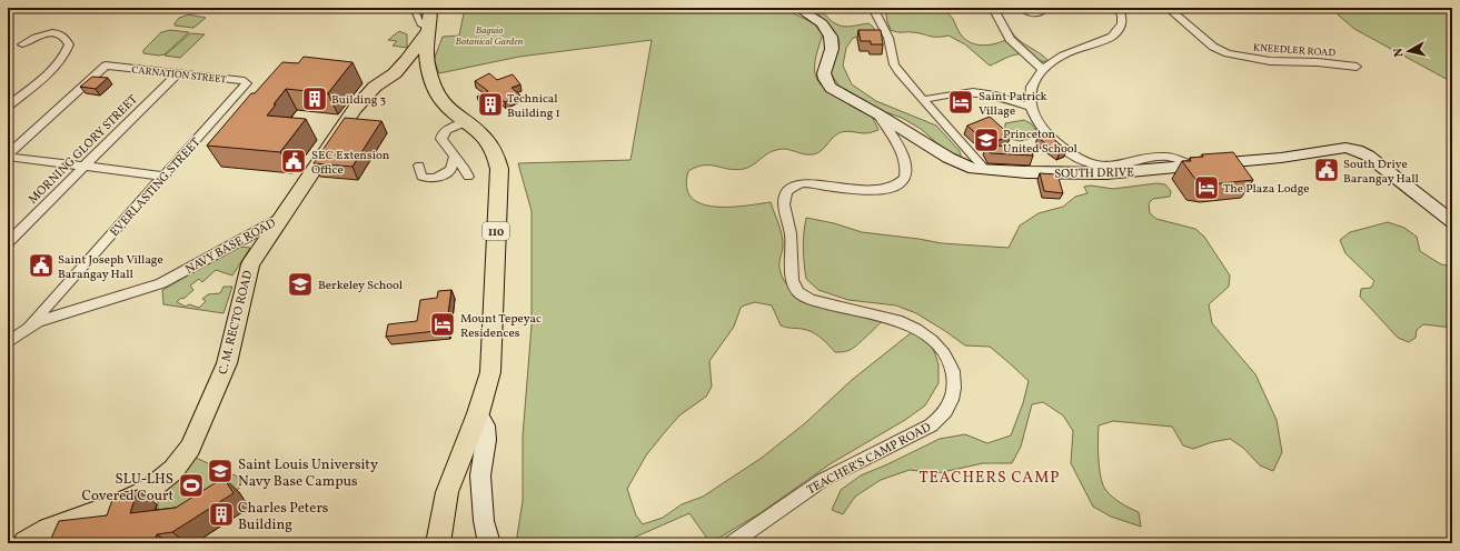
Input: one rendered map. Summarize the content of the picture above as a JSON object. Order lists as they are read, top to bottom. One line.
{"streets":{"main road":["SOUTH DRIVE","110","NAVY BASE ROAD","C. M. RECTO ROAD"],"street":["KNEEDLER ROAD","CARNATION STREET","MORNING GLORY STREET","EVERLASTING STREET","TEACHER'S CAMP ROAD"]},"crossings":[["CARNATION STREET","MORNING GLORY STREET"],["CARNATION STREET","EVERLASTING STREET"],["SOUTH DRIVE","TEACHER'S CAMP ROAD"],["EVERLASTING STREET","NAVY BASE ROAD"],["110","NAVY BASE ROAD"],["NAVY BASE ROAD","C. M. RECTO ROAD"]],"districts":["TEACHERS CAMP"],"parks":["Baguio Botanical Garden"],"places":{"building":["Building 3","Technical Building 1","Charles Peters Building"],"hotel":["Saint Patrick Village","The Plaza Lodge","Mount Tepeyac Residences"],"school or university":["Princeton United School","Berkeley School","Saint Louis University Navy Base Campus"],"public building":["SEC Extension Office","South Drive Barangay Hall","Saint Joseph Village Barangay Hall"],"sports":["SLU-LHS Covered Court"]},"north":"left"}
